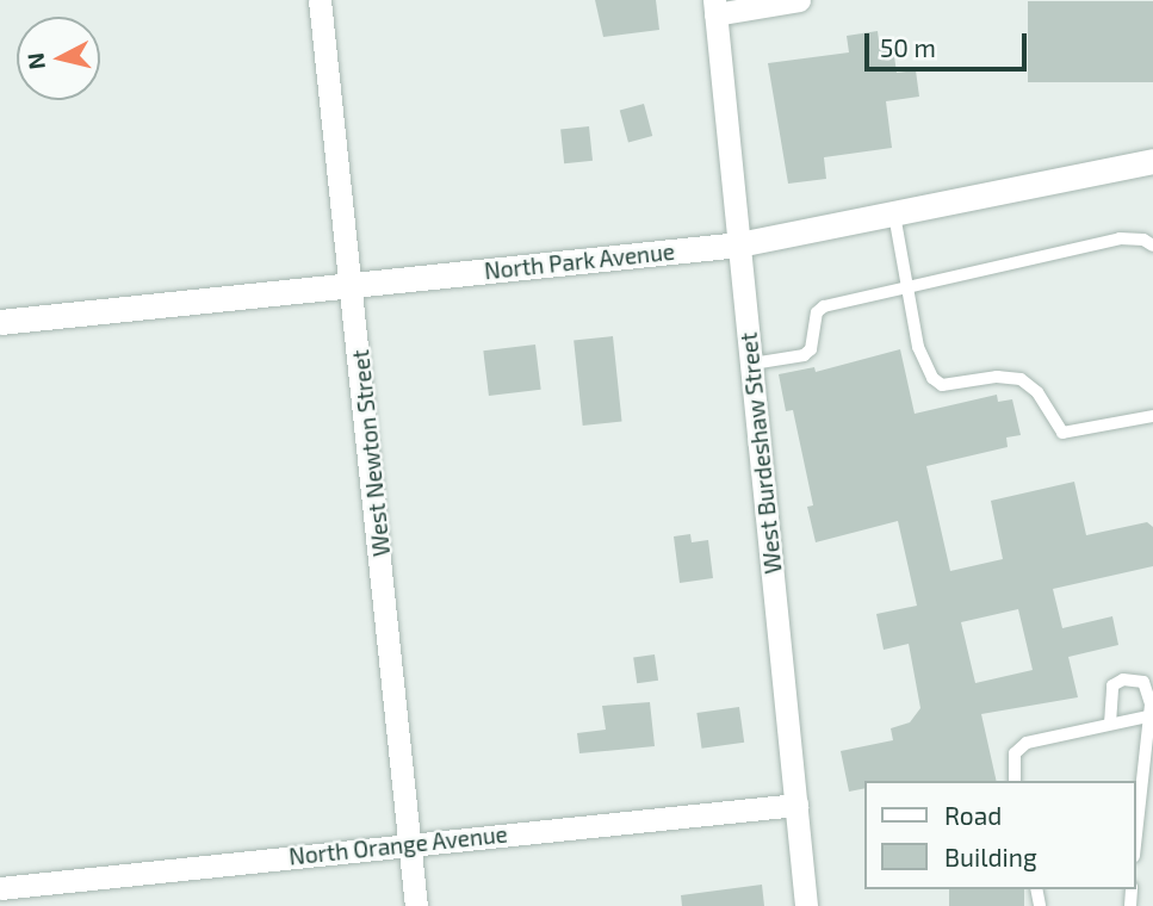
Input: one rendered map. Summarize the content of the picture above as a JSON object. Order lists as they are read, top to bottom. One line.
{"streets":{"street":["North Park Avenue","West Newton Street","West Burdeshaw Street","North Orange Avenue"]},"crossings":[["North Park Avenue","West Newton Street"],["North Park Avenue","West Burdeshaw Street"],["West Newton Street","North Orange Avenue"],["West Burdeshaw Street","North Orange Avenue"]],"legend":["Road","Building"],"scale_bar":"50 m","north":"left"}
